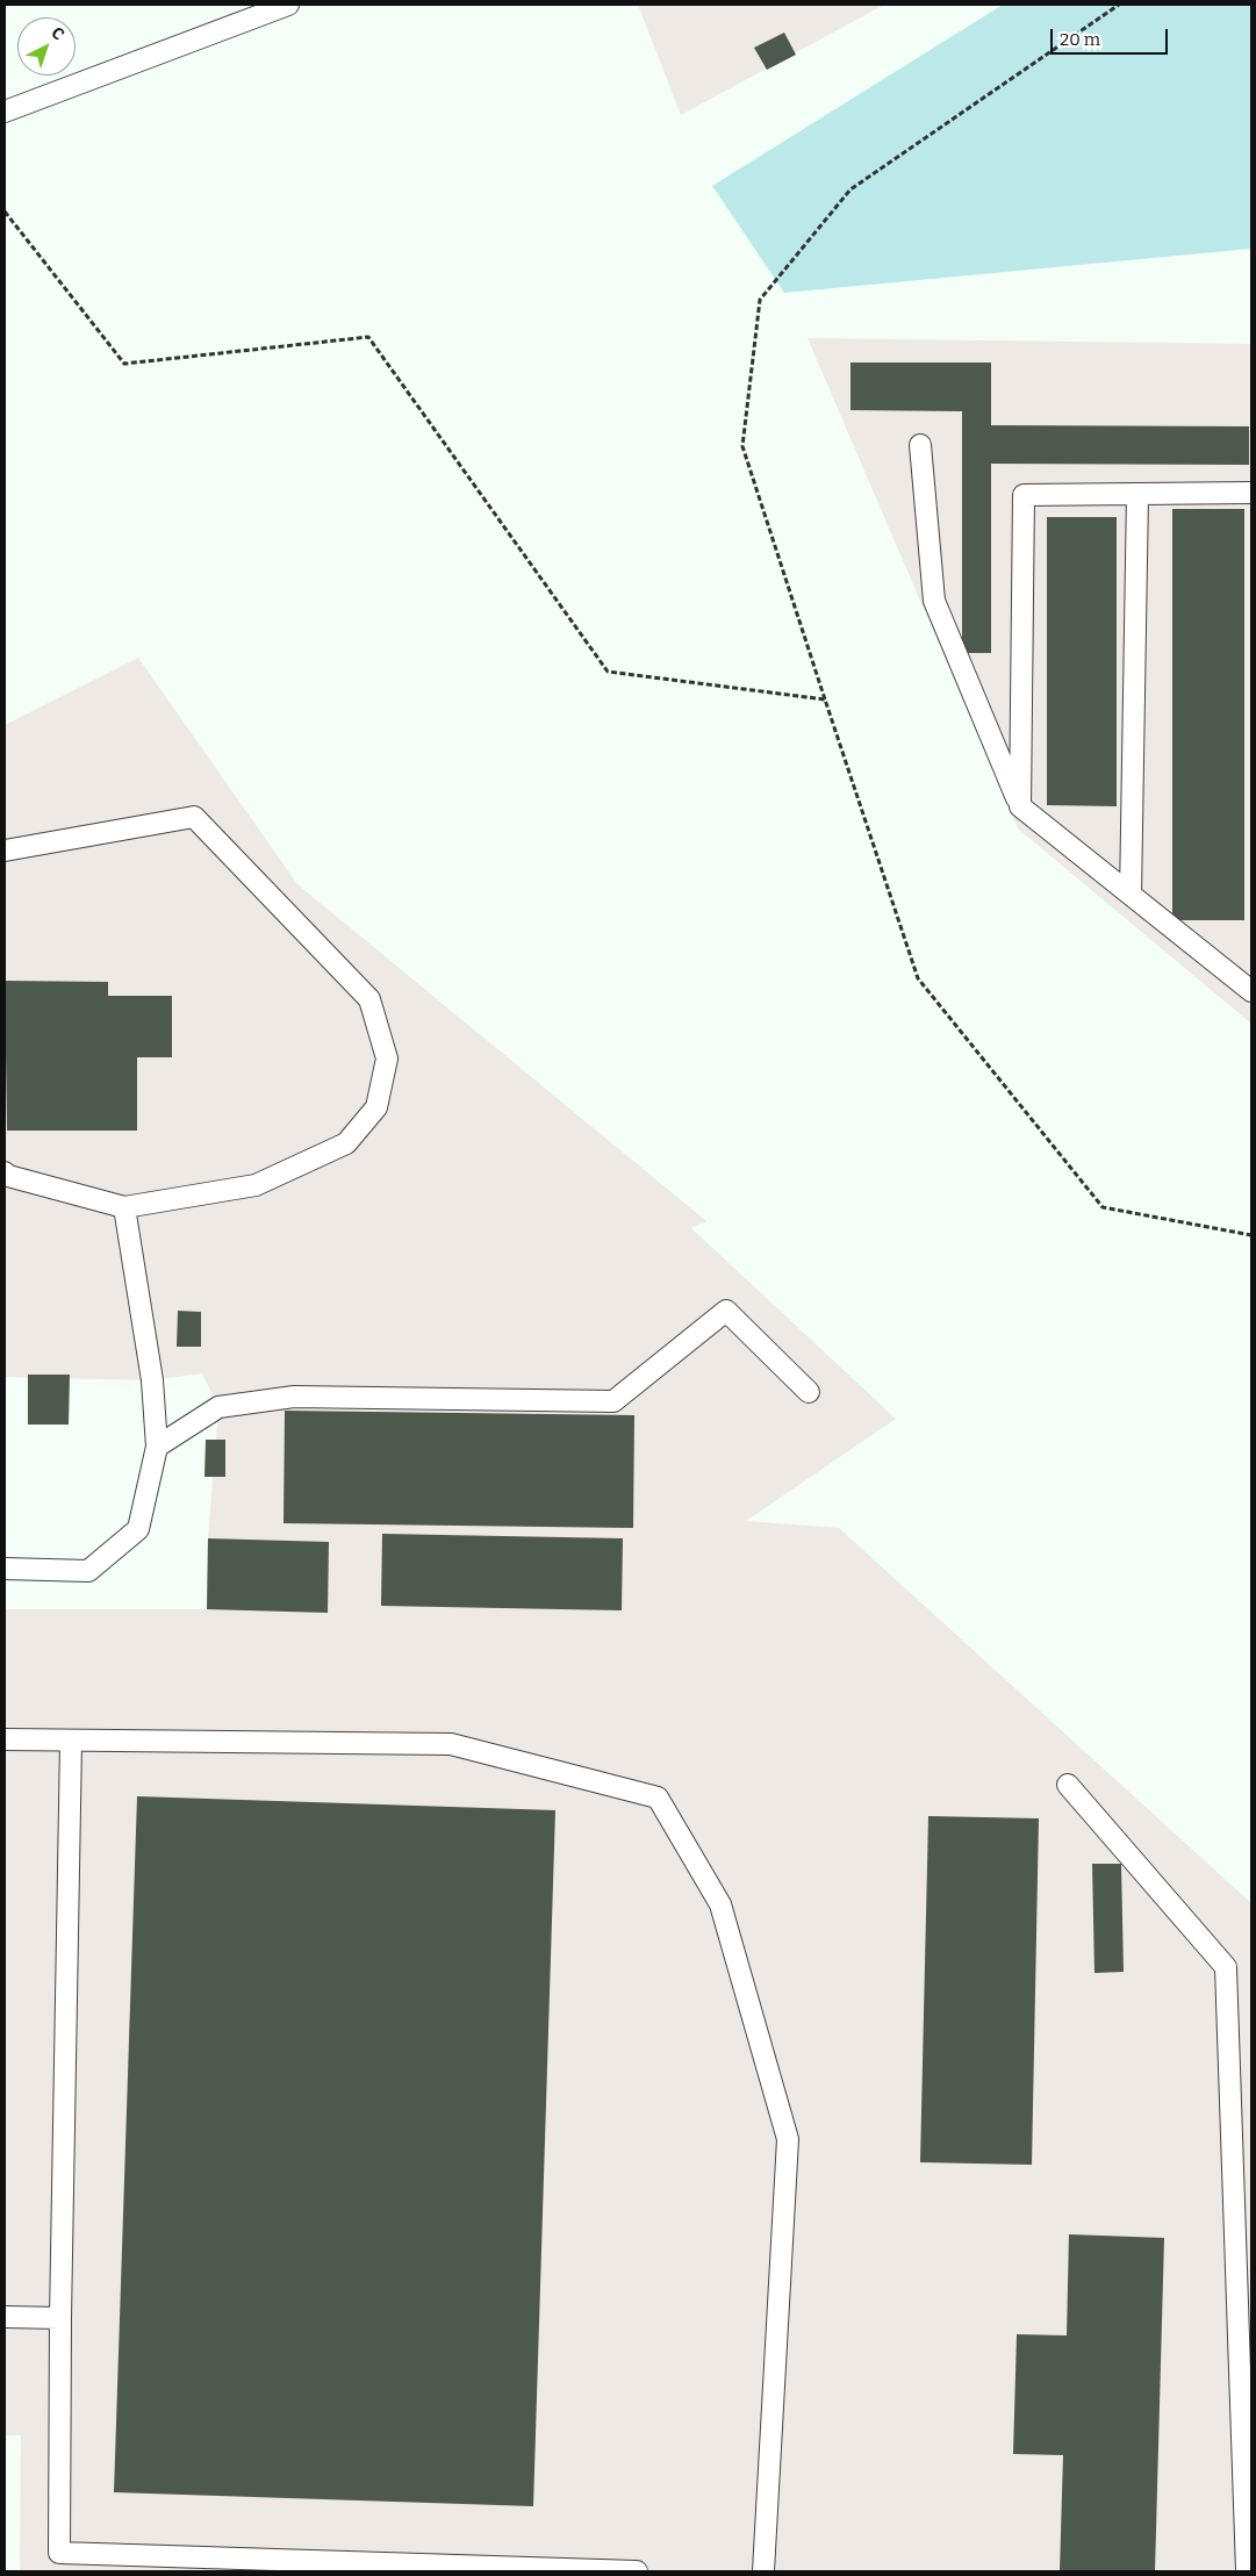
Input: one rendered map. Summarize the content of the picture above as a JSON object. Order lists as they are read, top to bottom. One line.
{"scale_bar":"20 m","north":"top right"}
